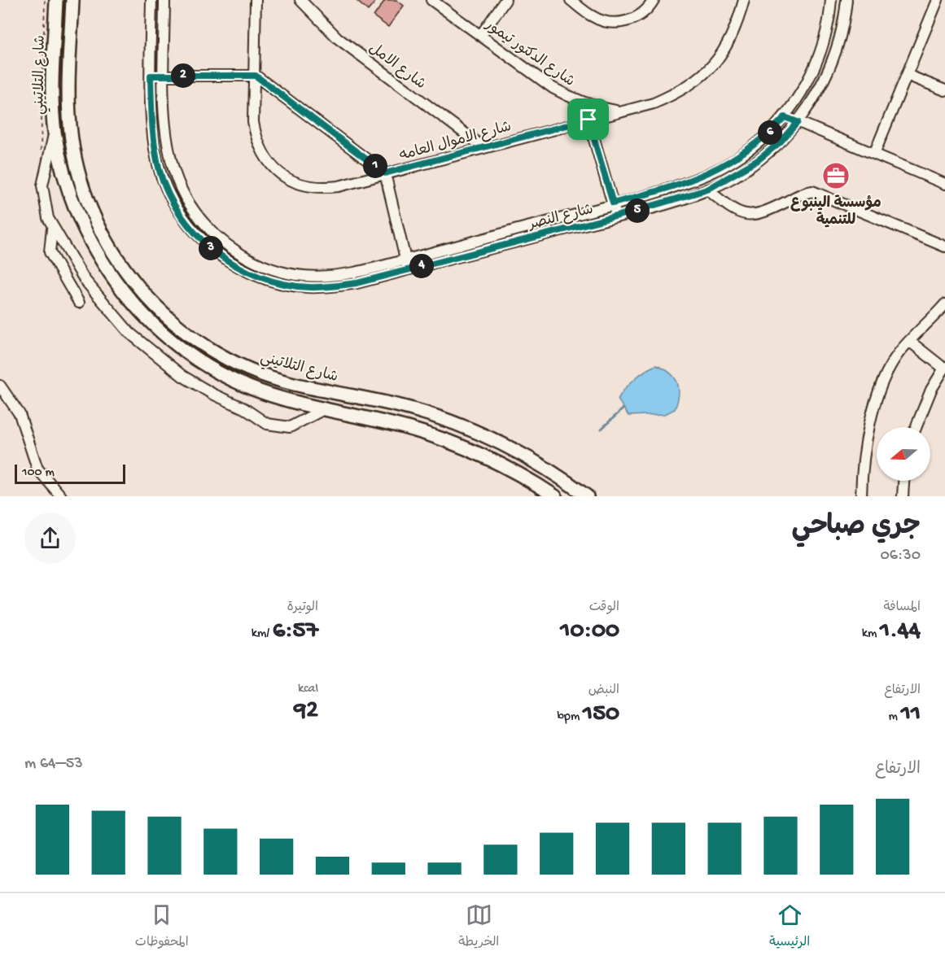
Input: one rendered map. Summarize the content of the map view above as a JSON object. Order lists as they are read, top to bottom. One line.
{"streets":{"main road":["شارع التلاتيني"],"street":["شارع الدكتور تيمور","شارع الامل","شارع الاموال العامه","شارع النصر"]},"crossings":[["شارع الدكتور تيمور","شارع الاموال العامه"],["شارع الامل","شارع الاموال العامه"]],"places":{"office":["مؤسسة الينبوع للتنمية"]},"scale_bar":"100 m","north":"left","page":{"pins":["2","6","1","5","3","4"],"scale":"100 m","heading":["جري صباحي","06:30"],"stats":[["المسافة","1.44 km"],["الوقت","10:00"],["الوتيرة","6:57 /km"],["الارتفاع","11 m"],["النبض","150 bpm"],["kcal","92"]],"chart":["الارتفاع","53–64 m"],"tabs":["الرئيسية","الخريطة","المحفوظات"]}}
